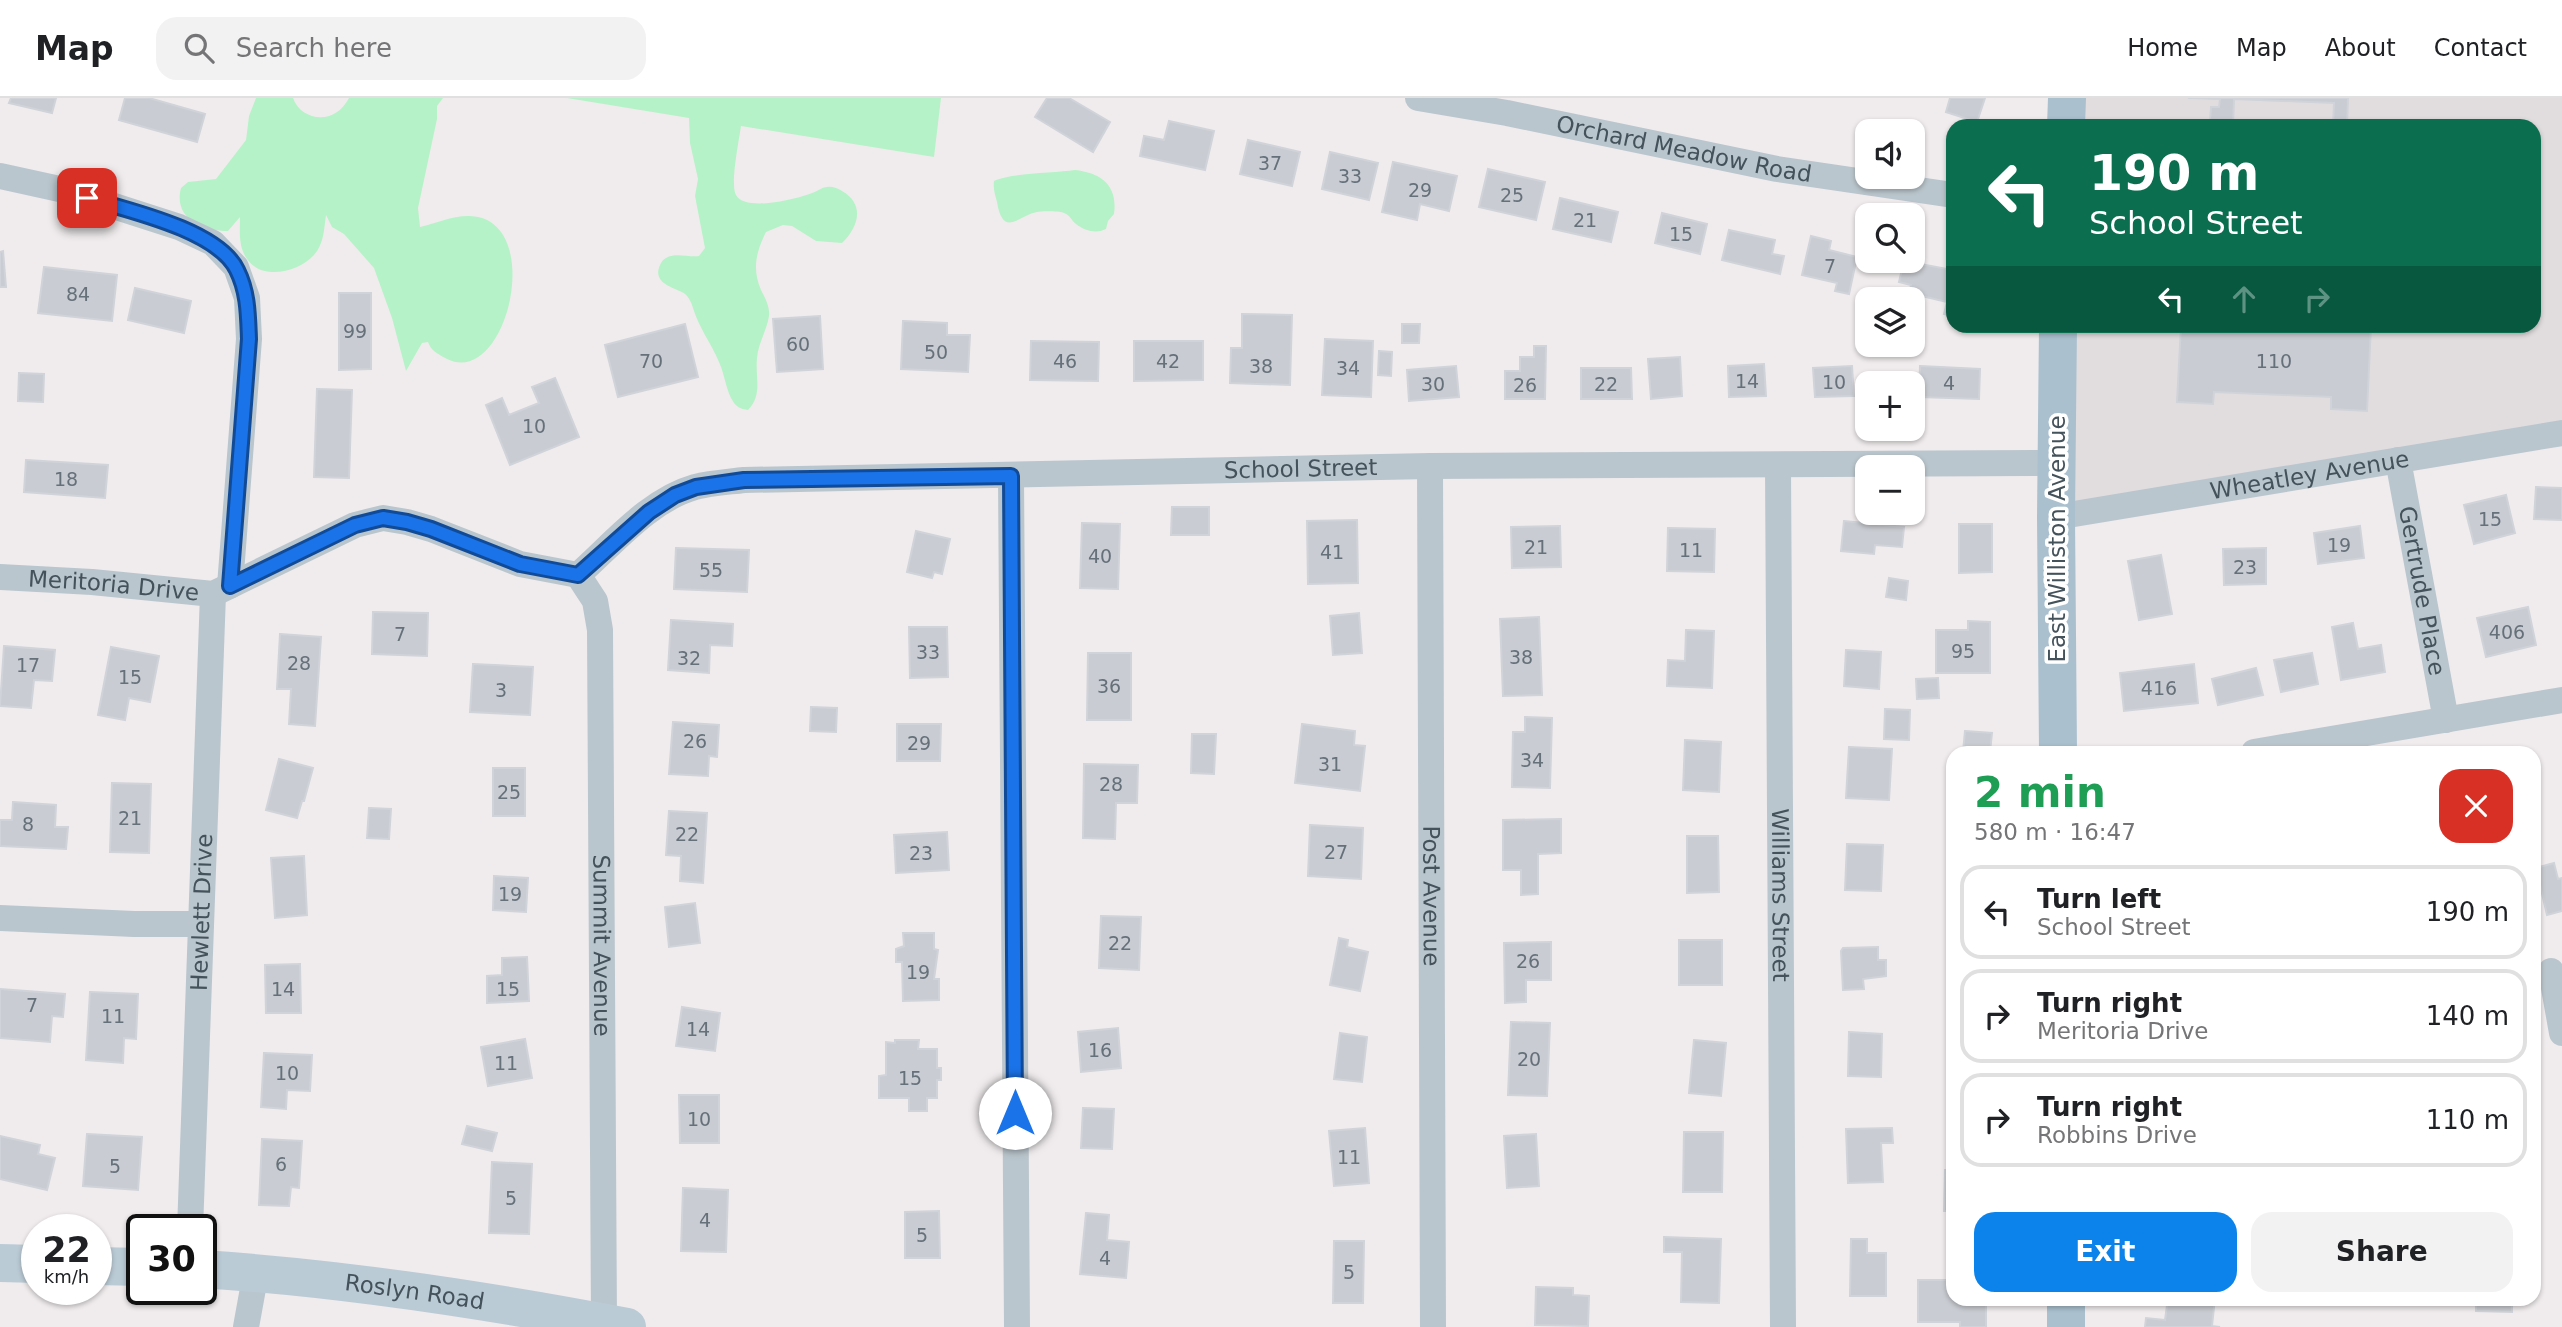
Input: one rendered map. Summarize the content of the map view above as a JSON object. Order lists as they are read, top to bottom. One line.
{"streets":{"main road":["East Williston Avenue","Roslyn Road"],"street":["Orchard Meadow Road","School Street","Wheatley Avenue","Meritoria Drive","Gertrude Place","Williams Street","Post Avenue","Hewlett Drive","Summit Avenue"]},"crossings":[["School Street","East Williston Avenue"],["School Street","Meritoria Drive"],["School Street","Williams Street"],["School Street","Post Avenue"],["School Street","Summit Avenue"],["Wheatley Avenue","East Williston Avenue"],["Wheatley Avenue","Gertrude Place"],["Meritoria Drive","Hewlett Drive"],["Meritoria Drive","Summit Avenue"],["Summit Avenue","Roslyn Road"]],"house_numbers":["37","33","29","25","21","15","7","84","99","60","50","70","46","42","110","38","34","14","10","4","30","22","26","10","18","15","19","21","11","41","40","23","55","406","7","95","33","38","32","28","17","15","36","416","3","26","29","34","31","28","25","21","8","22","27","23","19","22","26","19","14","15","7","11","14","16","20","11","10","15","10","11","6","5","5","4","5","4","5"],"page":{"header":"Map","search":"Search here","nav":["Home","Map","About","Contact"],"map_buttons":["+","−"],"turn":["190 m","School Street"],"heading":["2 min","580 m · 16:47"],"list":[{"name":"Turn left","note":"School Street","value":"190 m"},{"name":"Turn right","note":"Meritoria Drive","value":"140 m"},{"name":"Turn right","note":"Robbins Drive","value":"110 m"}],"buttons":["Exit","Share"],"speed":"22 km/h","limit":"30"}}
